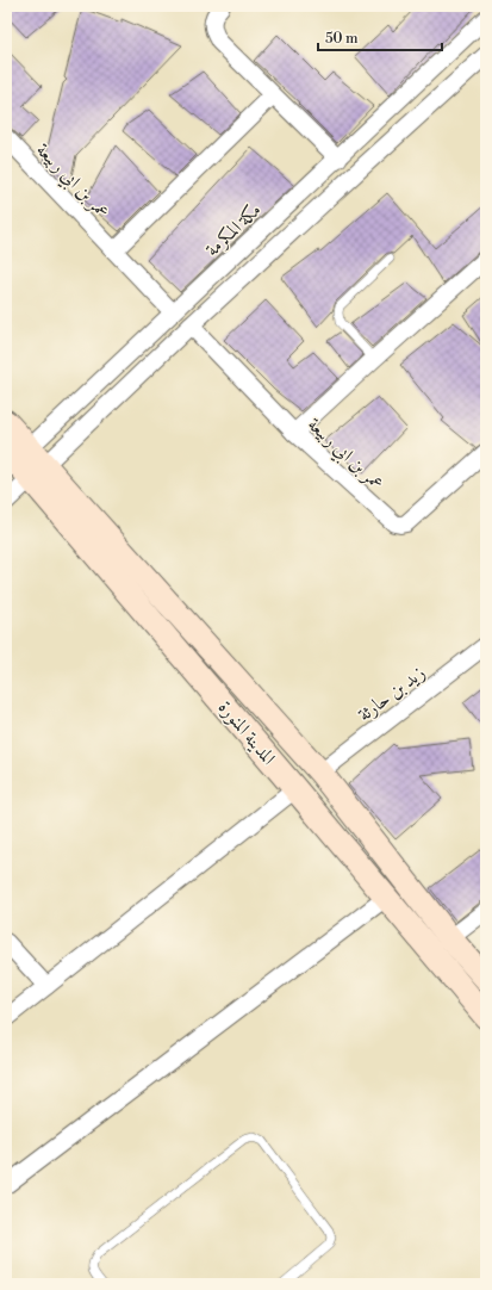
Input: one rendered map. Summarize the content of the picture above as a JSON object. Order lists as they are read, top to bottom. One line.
{"streets":{"main road":["المدينة المنورة"],"street":["عمر بن ابي ربيعة","مكة المكرمة","زيد بن حارثة"]},"crossings":[["عمر بن ابي ربيعة","مكة المكرمة"],["مكة المكرمة","المدينة المنورة"]],"scale_bar":"50 m"}
